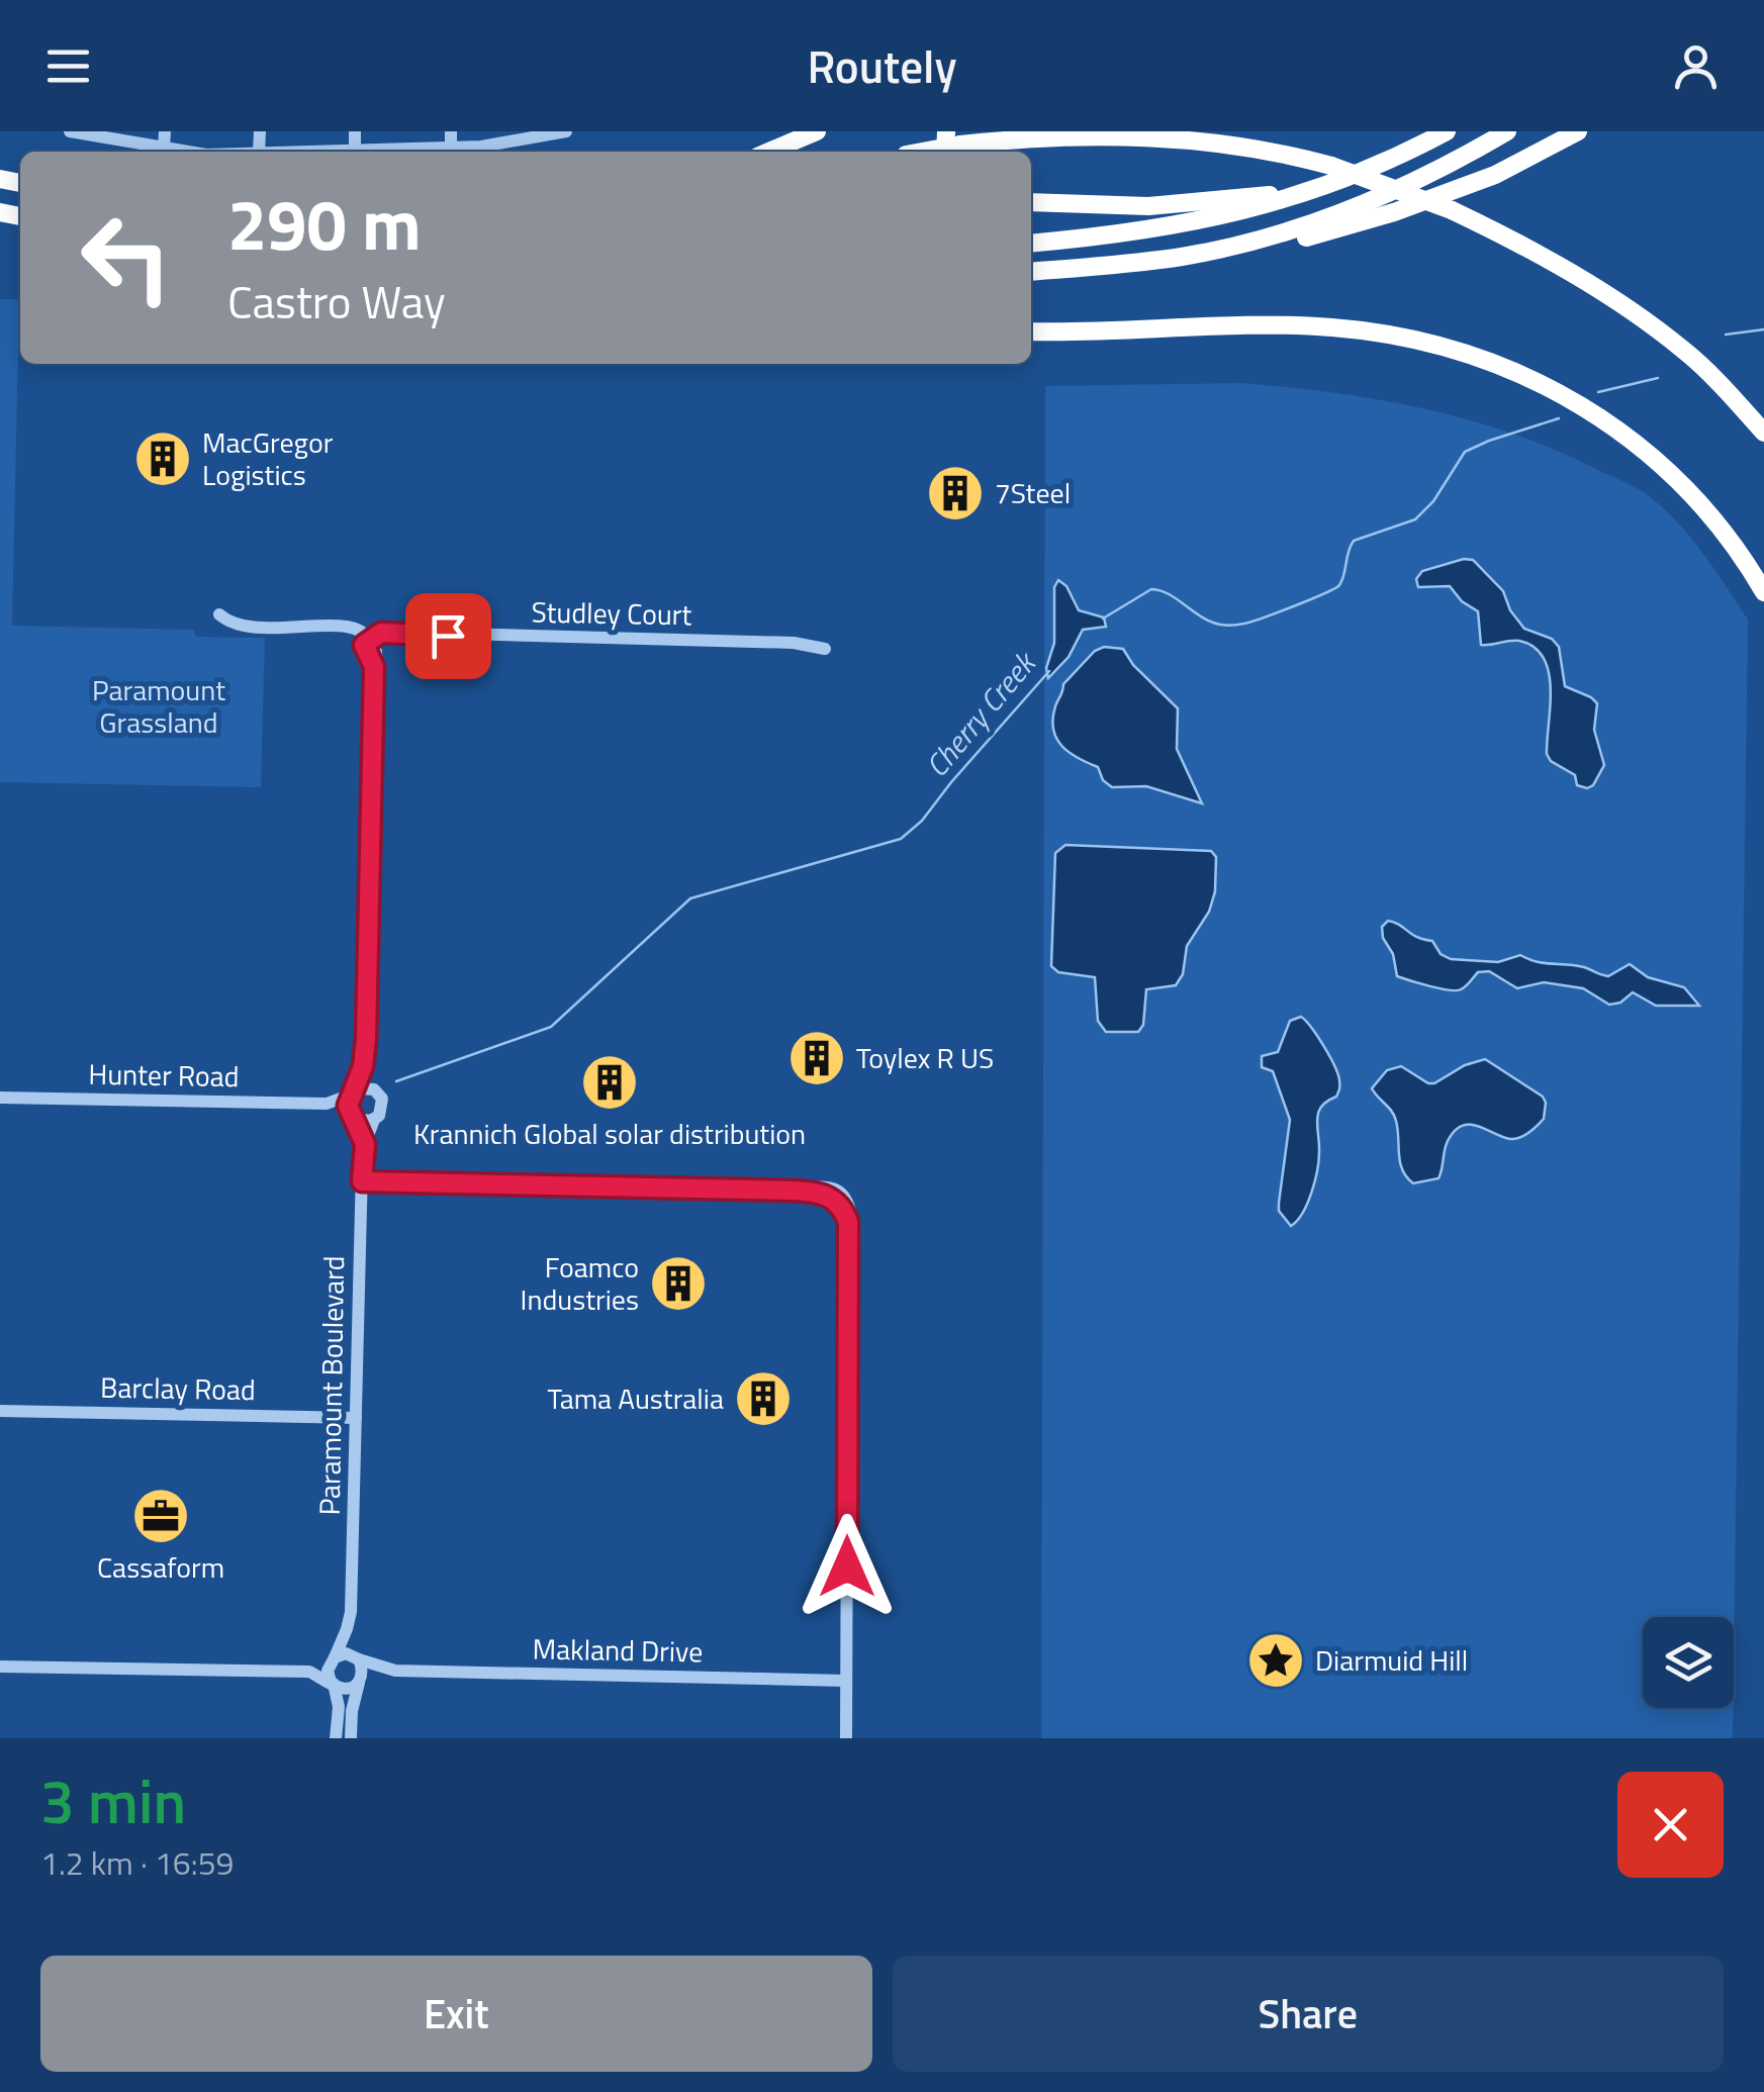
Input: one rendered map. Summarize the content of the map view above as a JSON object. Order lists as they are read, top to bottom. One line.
{"streets":{"street":["Studley Court","Hunter Road","Paramount Boulevard","Barclay Road","Makland Drive"]},"crossings":[["Hunter Road","Paramount Boulevard"],["Paramount Boulevard","Barclay Road"],["Paramount Boulevard","Makland Drive"]],"water":["Cherry Creek"],"parks":["Paramount Grassland"],"places":{"building":["MacGregor Logistics","7Steel","Toylex R US","Krannich Global solar distribution","Foamco Industries","Tama Australia"],"office":["Cassaform"],"place":["Diarmuid Hill"]},"page":{"header":"Routely","turn":["290 m","Castro Way"],"heading":["3 min","1.2 km · 16:59"],"buttons":["Exit","Share"]}}
